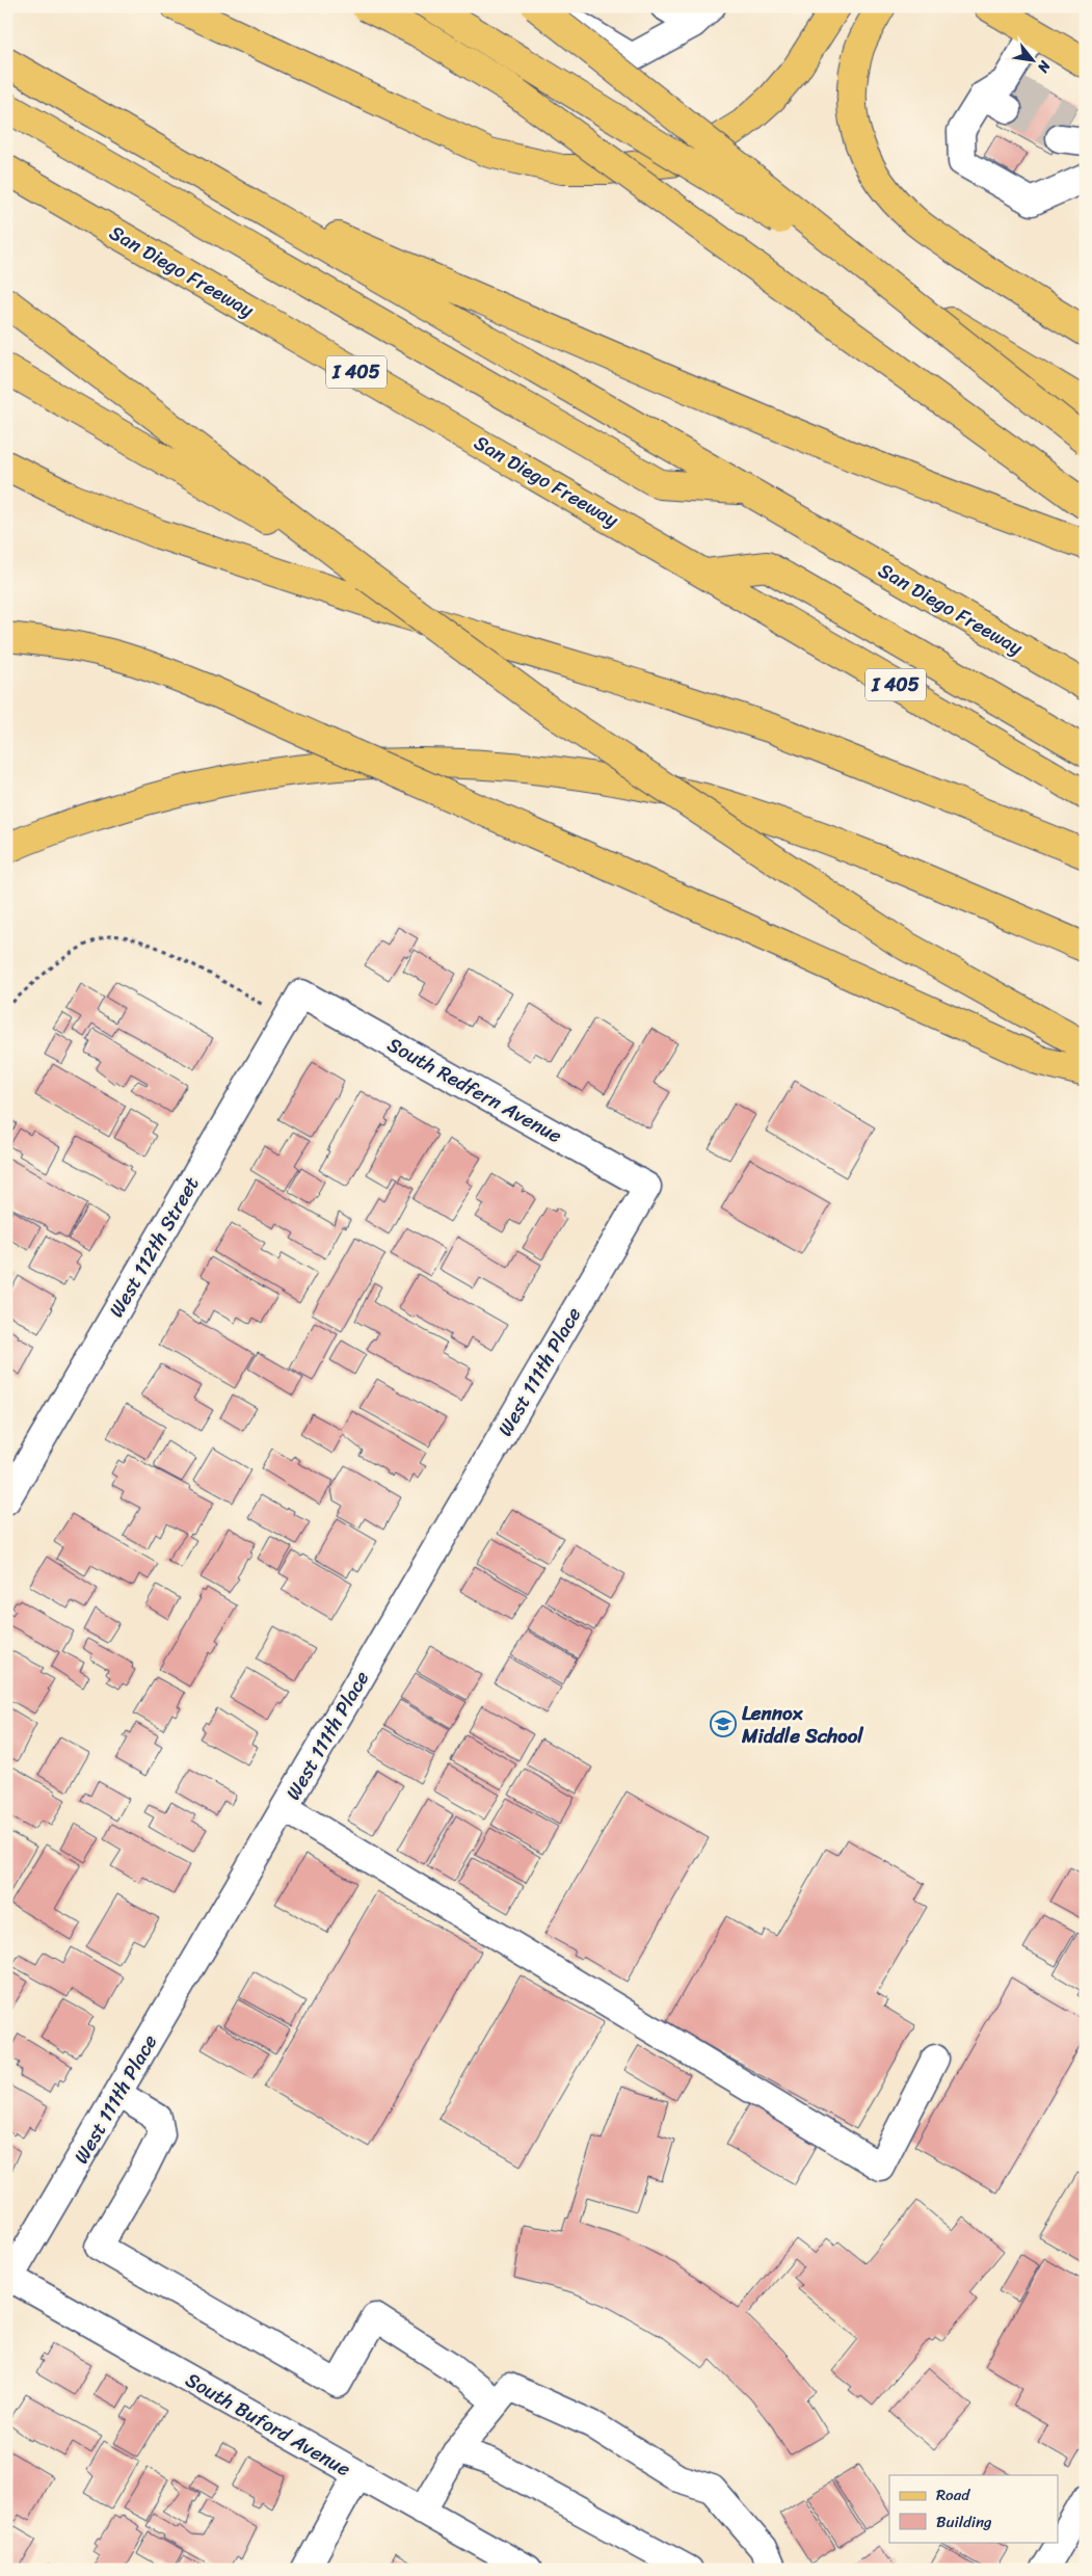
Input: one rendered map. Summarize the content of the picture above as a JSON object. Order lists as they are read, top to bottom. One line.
{"streets":{"main road":["San Diego Freeway","I 405"],"street":["South Redfern Avenue","West 112th Street","West 111th Place","South Buford Avenue"]},"crossings":[["South Redfern Avenue","West 112th Street"],["South Redfern Avenue","West 111th Place"],["West 111th Place","South Buford Avenue"]],"places":{"school or university":["Lennox Middle School"]},"legend":["Road","Building"],"north":"bottom right"}
